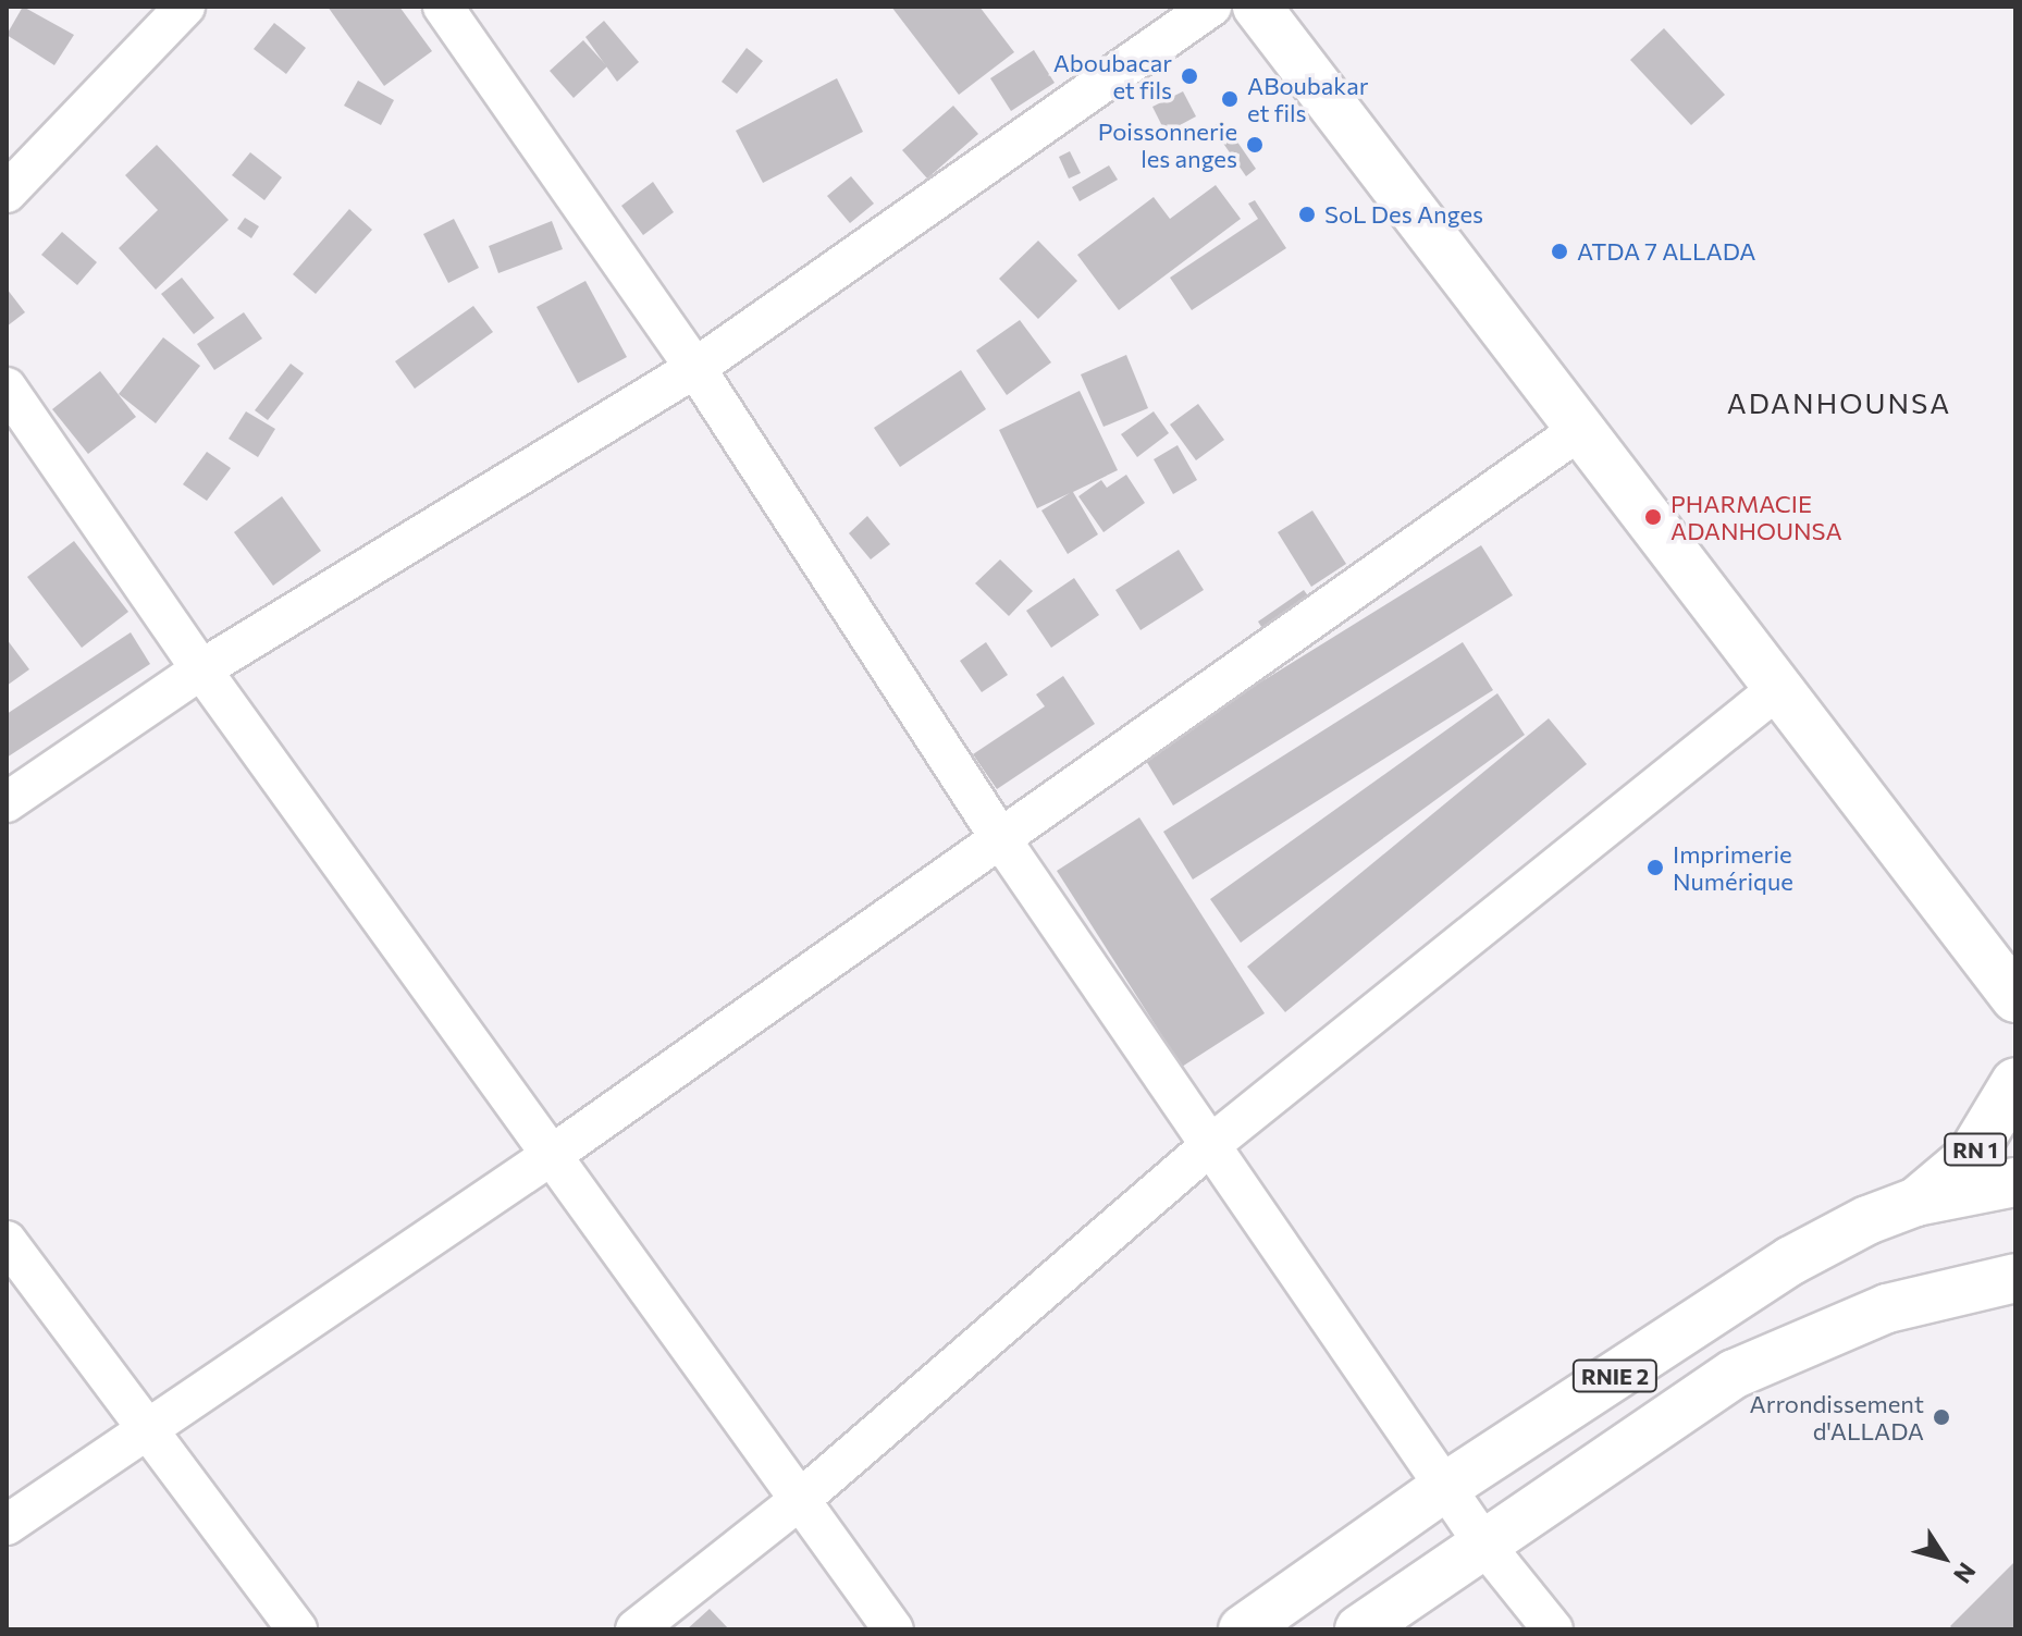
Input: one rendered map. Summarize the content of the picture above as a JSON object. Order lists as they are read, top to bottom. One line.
{"streets":{"main road":["RN 1","RNIE 2"]},"crossings":[["RN 1","RNIE 2"]],"districts":["ADANHOUNSA"],"places":["Aboubacar et fils","ABoubakar et fils","Poissonnerie les anges","SoL Des Anges","ATDA 7 ALLADA","PHARMACIE ADANHOUNSA","Imprimerie Numérique","Arrondissement d'ALLADA"],"north":"bottom right"}
